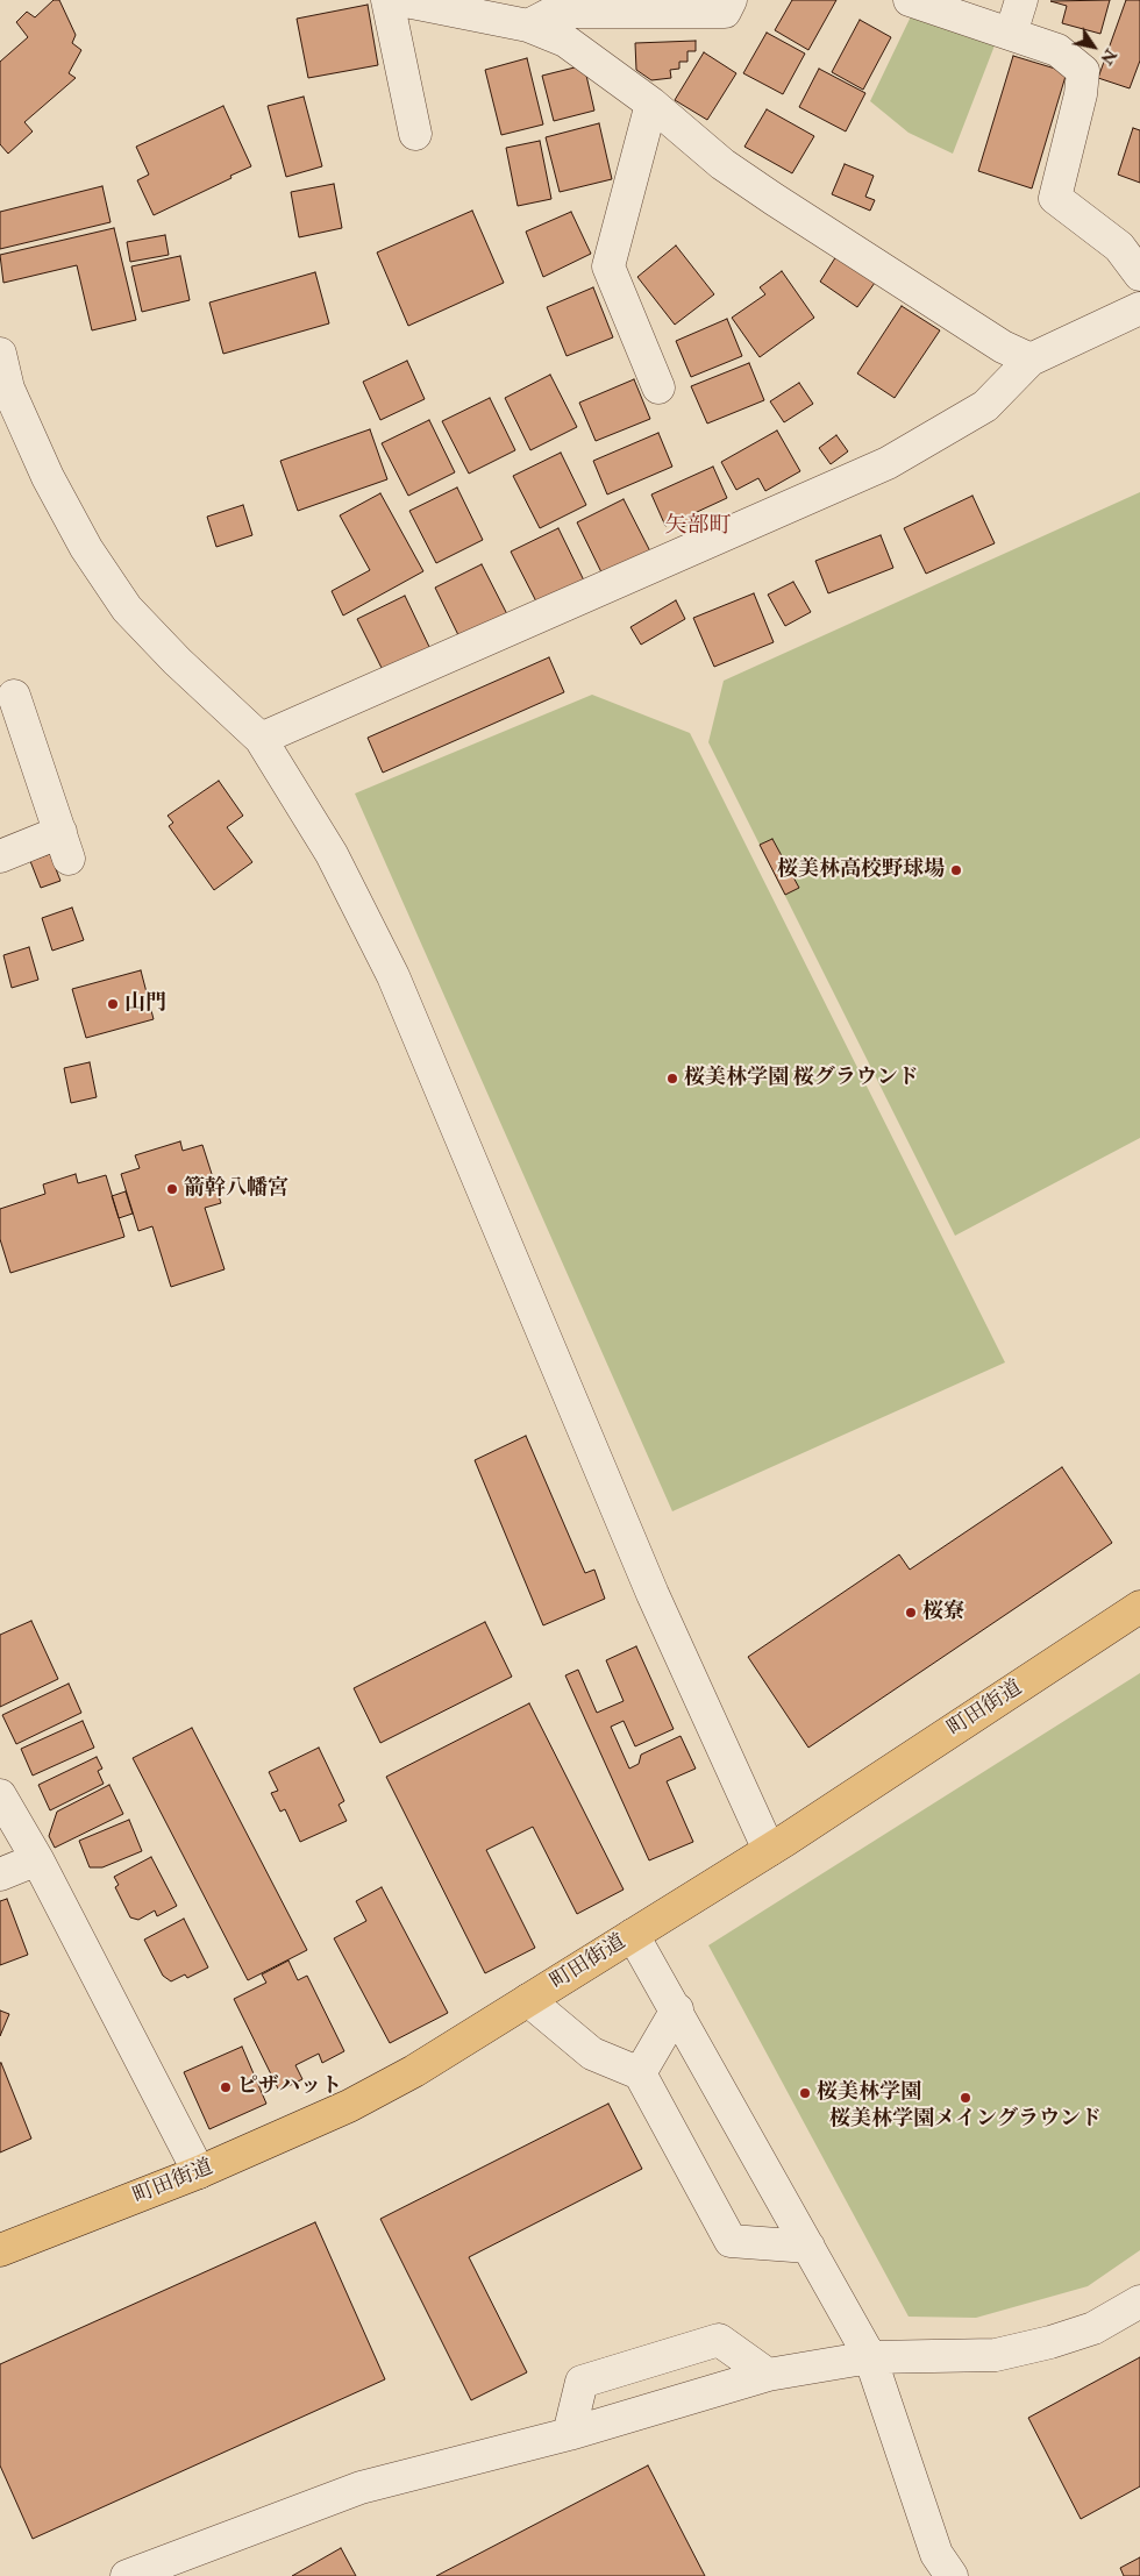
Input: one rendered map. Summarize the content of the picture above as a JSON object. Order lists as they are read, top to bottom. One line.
{"streets":{"main road":["町田街道"]},"districts":["矢部町"],"places":["桜美林高校野球場","山門","桜美林学園 桜グラウンド","箭幹八幡宮","桜寮","ピザハット","桜美林学園","桜美林学園メイングラウンド"],"north":"bottom right"}
